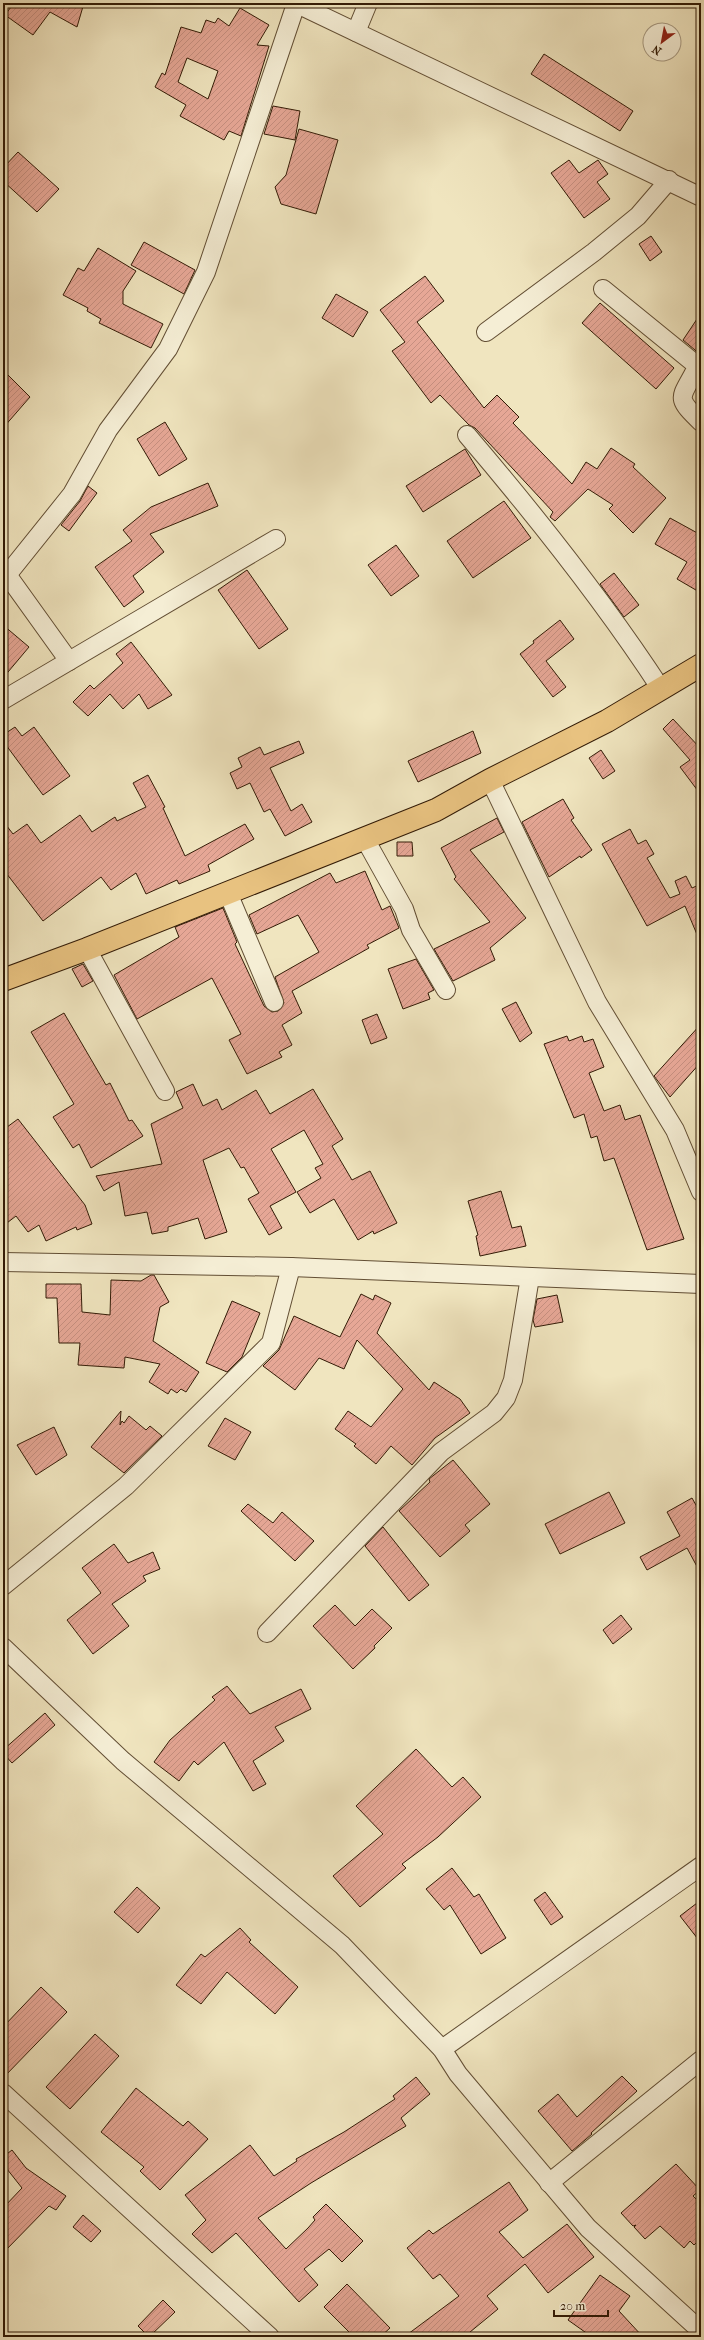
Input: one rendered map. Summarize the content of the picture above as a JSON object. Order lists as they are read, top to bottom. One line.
{"scale_bar":"20 m","north":"bottom left"}
